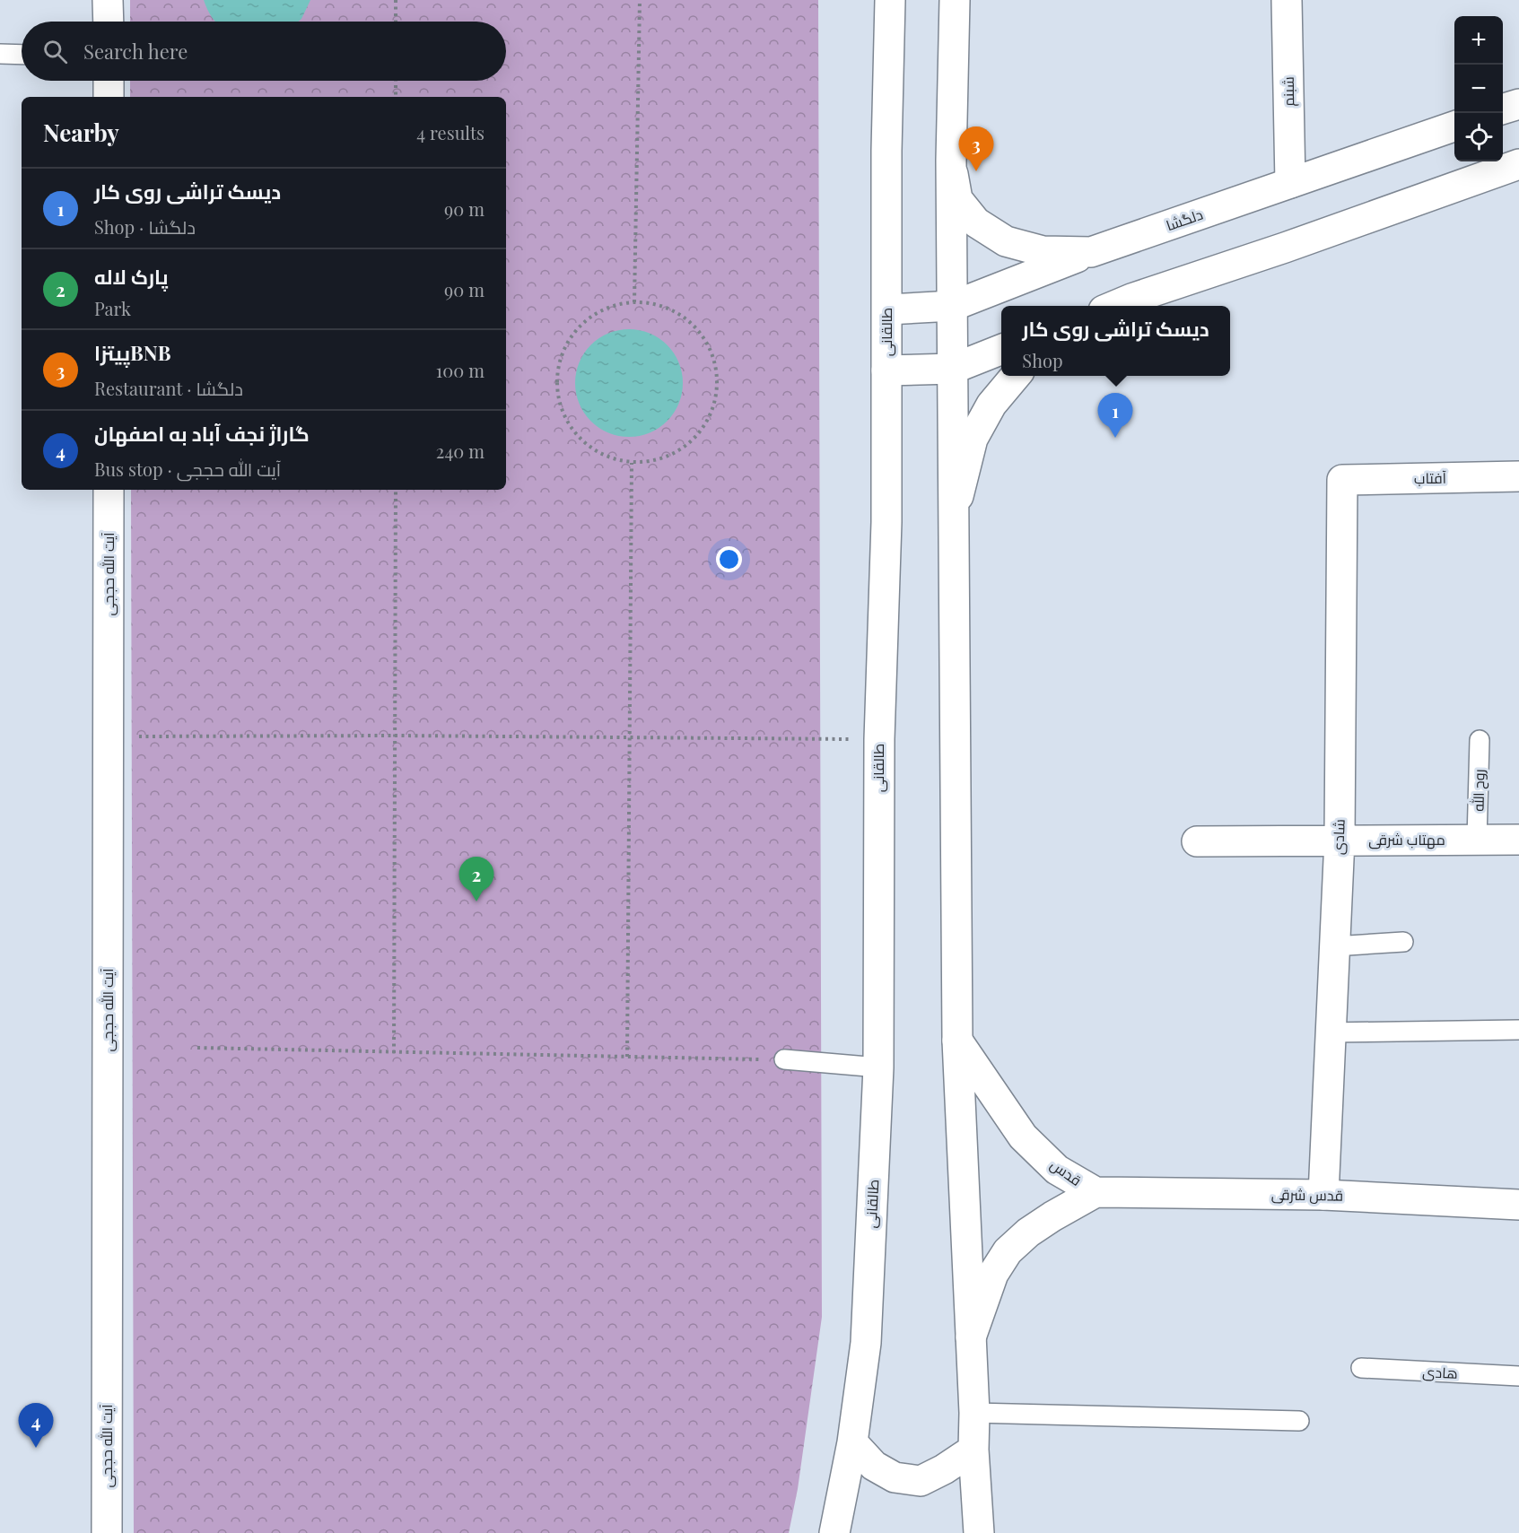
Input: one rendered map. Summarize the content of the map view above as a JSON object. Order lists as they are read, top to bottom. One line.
{"streets":{"main road":["شبنم","دلگشا","طالقانی","آفتاب","آیت الله حججی","شادی","مهتاب شرقی","قدس","قدس شرقی"],"lane":["روح الله","هادی"]},"crossings":[["شبنم","دلگشا"],["آفتاب","شادی"],["روح الله","مهتاب شرقی"],["شادی","مهتاب شرقی"],["شادی","قدس شرقی"],["قدس","قدس شرقی"]],"page":{"map_buttons":["+","−"],"search":"Search here","heading":["Nearby","4 results"],"pins":["3","1","2","4"],"list":[{"mark":"1","name":"دیسک تراشی روی کار","note":"Shop · دلگشا","value":"90 m"},{"mark":"2","name":"پارک لاله","note":"Park","value":"90 m"},{"mark":"3","name":"پیتزاBNB","note":"Restaurant · دلگشا","value":"100 m"},{"mark":"4","name":"گاراژ نجف آباد به اصفهان","note":"Bus stop · آیت الله حججی","value":"240 m"}],"popup":["دیسک تراشی روی کار","Shop"]}}
